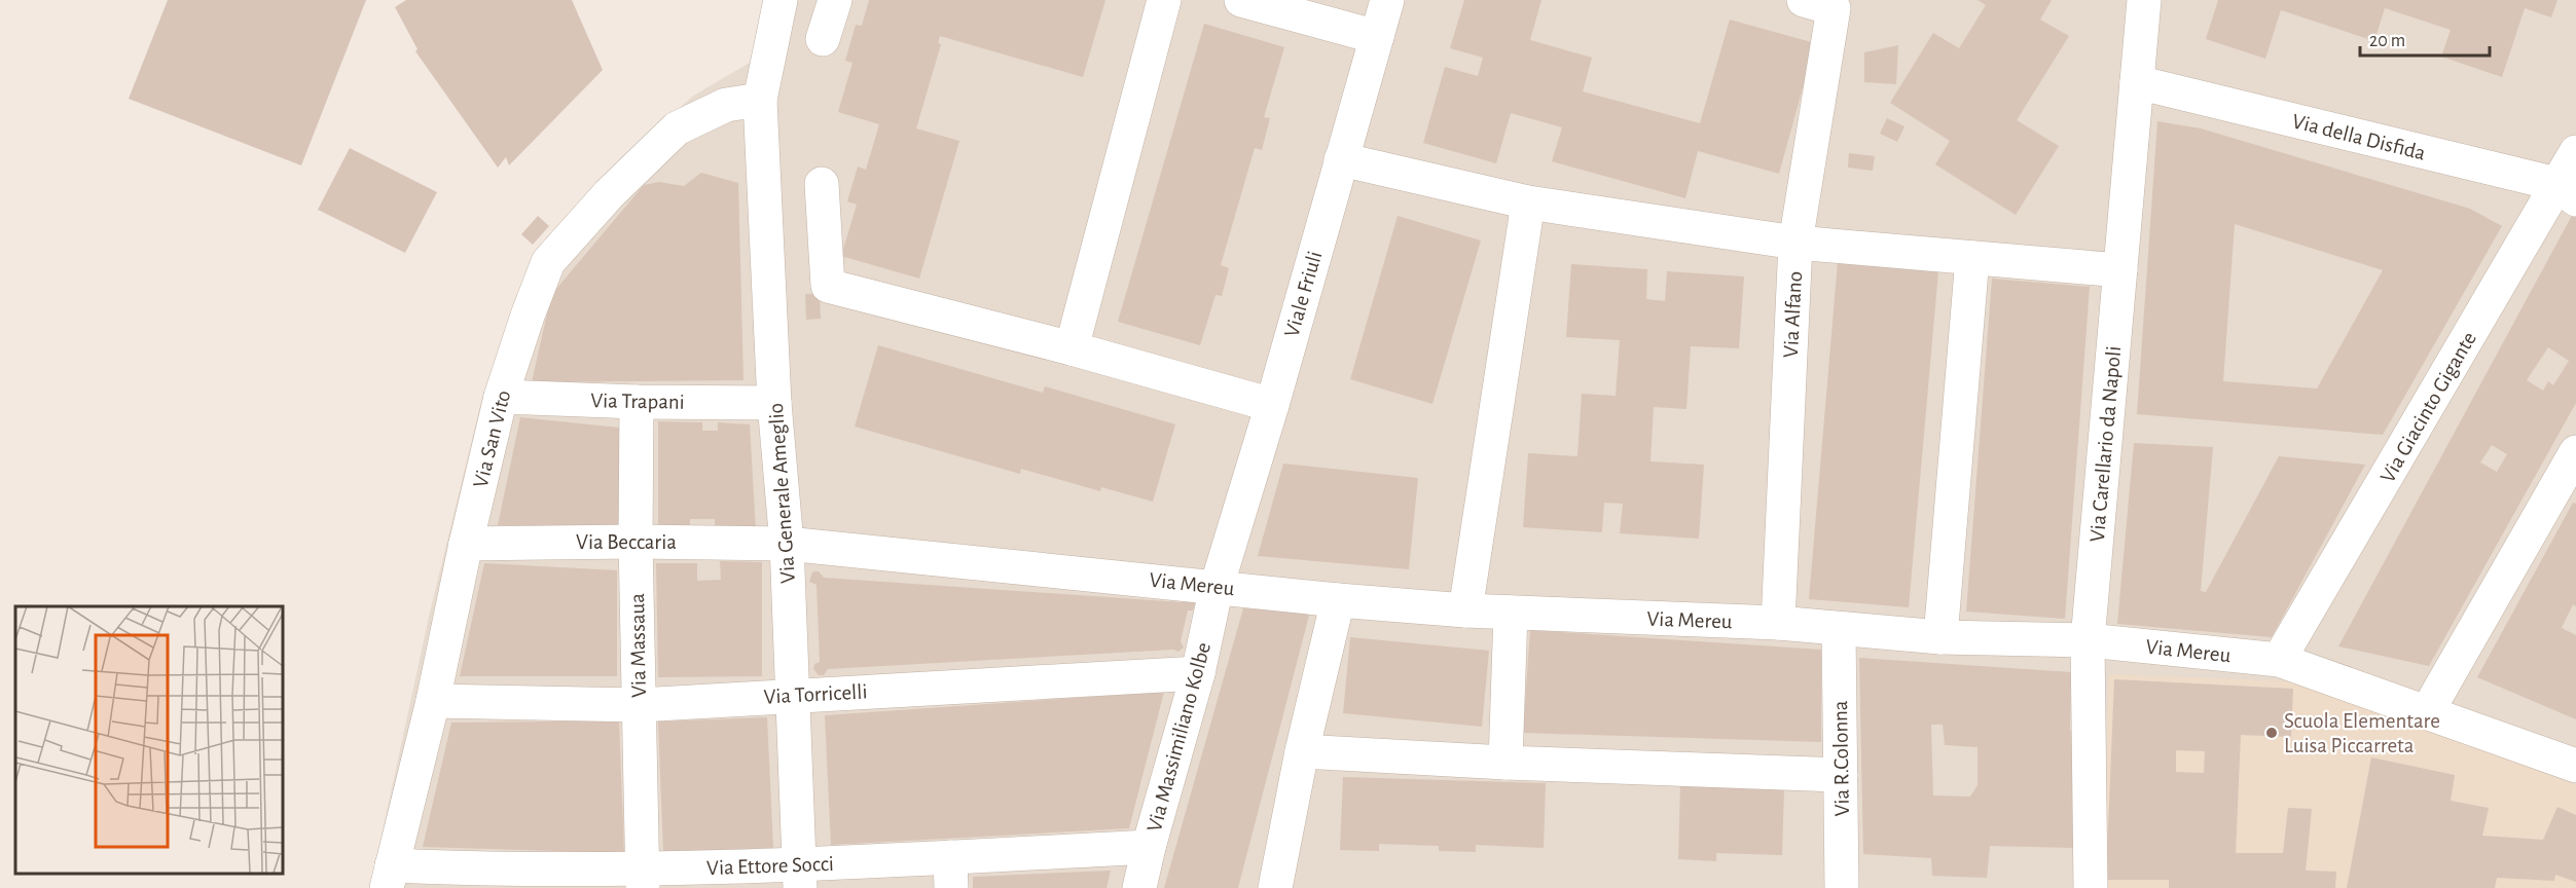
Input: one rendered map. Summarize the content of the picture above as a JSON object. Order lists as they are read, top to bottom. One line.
{"streets":{"street":["Via della Disfida","Viale Friuli","Via Alfano","Via Trapani","Via Giacinto Gigante","Via San Vito","Via Carellario da Napoli","Via Generale Ameglio","Via Beccaria","Via Mereu","Via Massaua","Via Torricelli","Via Massimiliano Kolbe","Via R.Colonna","Via Ettore Socci"]},"crossings":[["Via della Disfida","Via Giacinto Gigante"],["Via della Disfida","Via Carellario da Napoli"],["Viale Friuli","Via Mereu"],["Viale Friuli","Via Massimiliano Kolbe"],["Via Alfano","Via Mereu"],["Via Trapani","Via San Vito"],["Via Trapani","Via Generale Ameglio"],["Via Trapani","Via Massaua"],["Via Giacinto Gigante","Via Mereu"],["Via San Vito","Via Generale Ameglio"],["Via San Vito","Via Beccaria"],["Via San Vito","Via Torricelli"],["Via San Vito","Via Ettore Socci"],["Via Carellario da Napoli","Via Mereu"],["Via Generale Ameglio","Via Beccaria"],["Via Generale Ameglio","Via Mereu"],["Via Generale Ameglio","Via Torricelli"],["Via Generale Ameglio","Via Ettore Socci"],["Via Beccaria","Via Mereu"],["Via Beccaria","Via Massaua"],["Via Mereu","Via Massimiliano Kolbe"],["Via Mereu","Via R.Colonna"],["Via Massaua","Via Torricelli"],["Via Massaua","Via Ettore Socci"],["Via Torricelli","Via Massimiliano Kolbe"],["Via Massimiliano Kolbe","Via Ettore Socci"]],"places":["Scuola Elementare Luisa Piccarreta"],"scale_bar":"20 m"}
